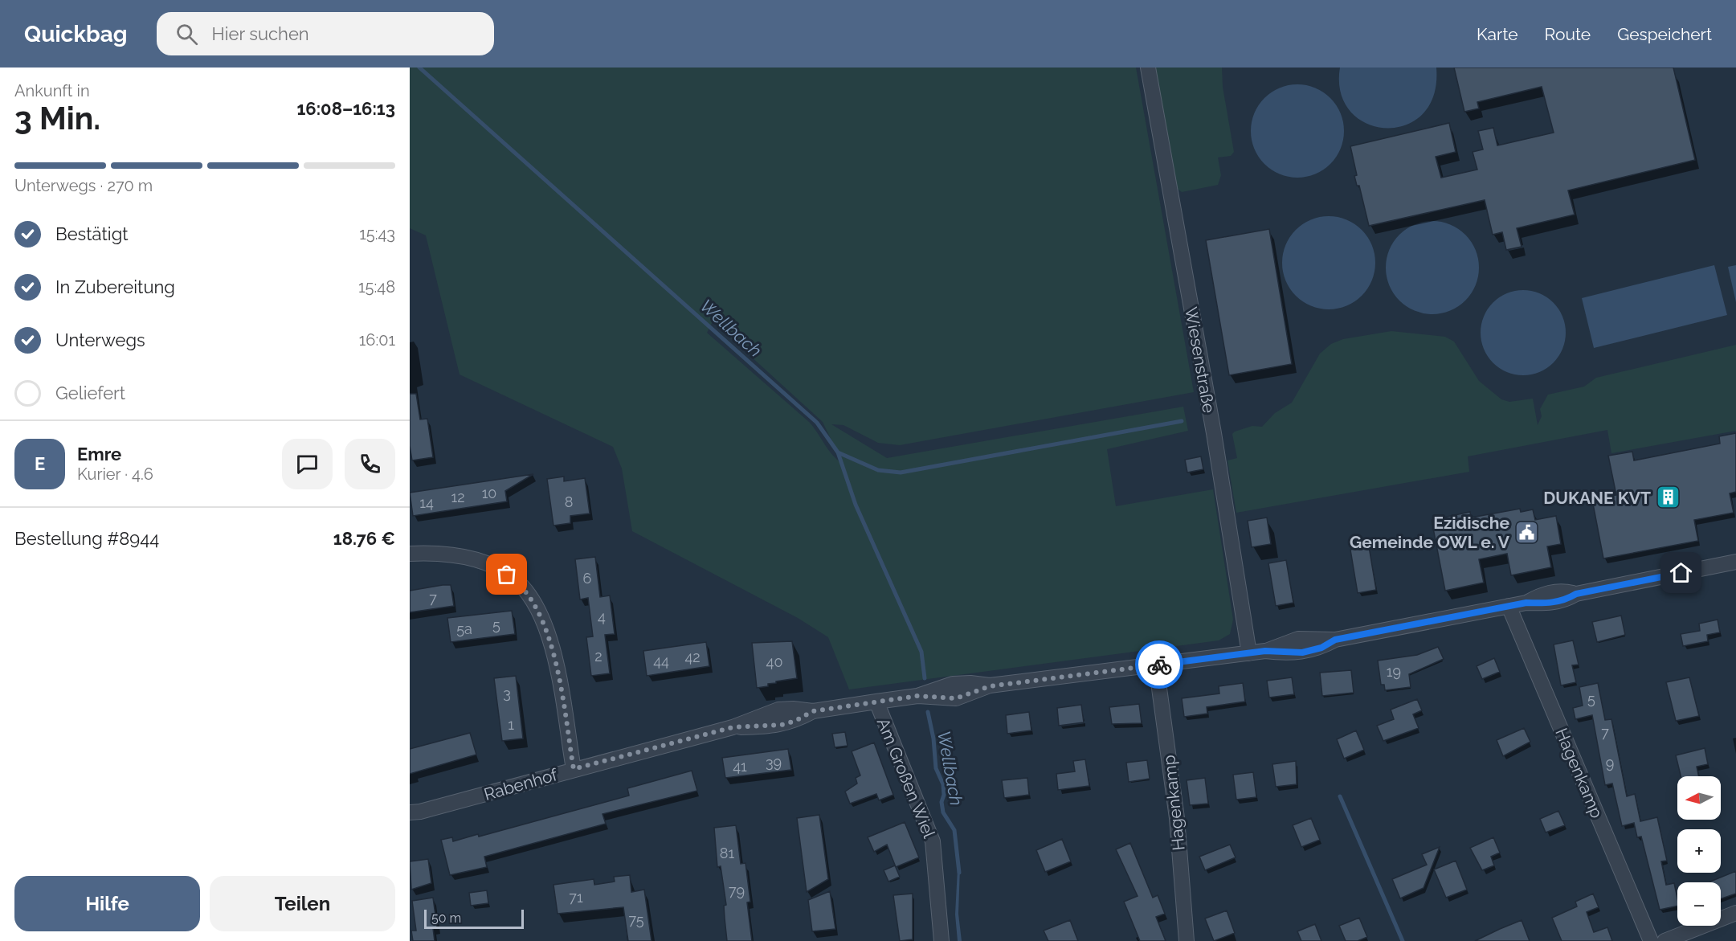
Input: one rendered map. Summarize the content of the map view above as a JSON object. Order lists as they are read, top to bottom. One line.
{"streets":{"street":["Wiesenstraße","Hagenkamp","Am Großen Wiel","Rabenhof"]},"crossings":[["Wiesenstraße","Rabenhof"],["Hagenkamp","Rabenhof"],["Am Großen Wiel","Rabenhof"]],"water":["Wellbach"],"places":{"building":["DUKANE KVT"],"public building":["Ezidische Gemeinde OWL e. V"]},"house_numbers":["10","12","8","14","6","7","4","5","5a","2","42","44","40","19","3","5","1","7","39","9","41","81","79","71","75"],"scale_bar":"50 m","north":"left","page":{"header":"Quickbag","search":"Hier suchen","nav":["Karte","Route","Gespeichert"],"heading":["3 Min.","Ankunft in","16:08–16:13"],"panel":["Emre","Kurier · 4.6","Bestellung #8944","18.76 €"],"bar":"Unterwegs · 270 m","list":[["Bestätigt","15:43"],["In Zubereitung","15:48"],["Unterwegs","16:01"],"Geliefert"],"round":"E","map_buttons":["+","−"],"buttons":["Hilfe","Teilen"],"scale":"50 m"}}
